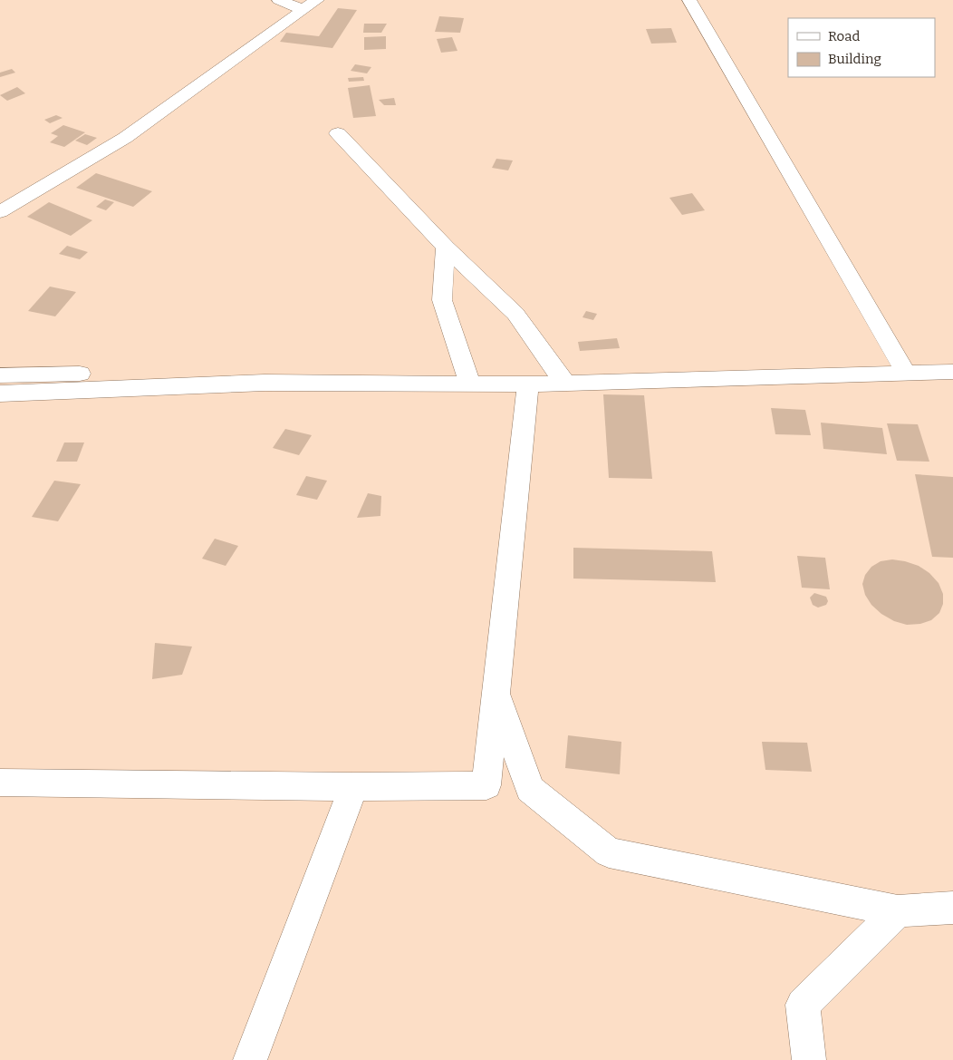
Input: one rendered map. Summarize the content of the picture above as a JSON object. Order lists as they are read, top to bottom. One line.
{"legend":["Road","Building"]}
